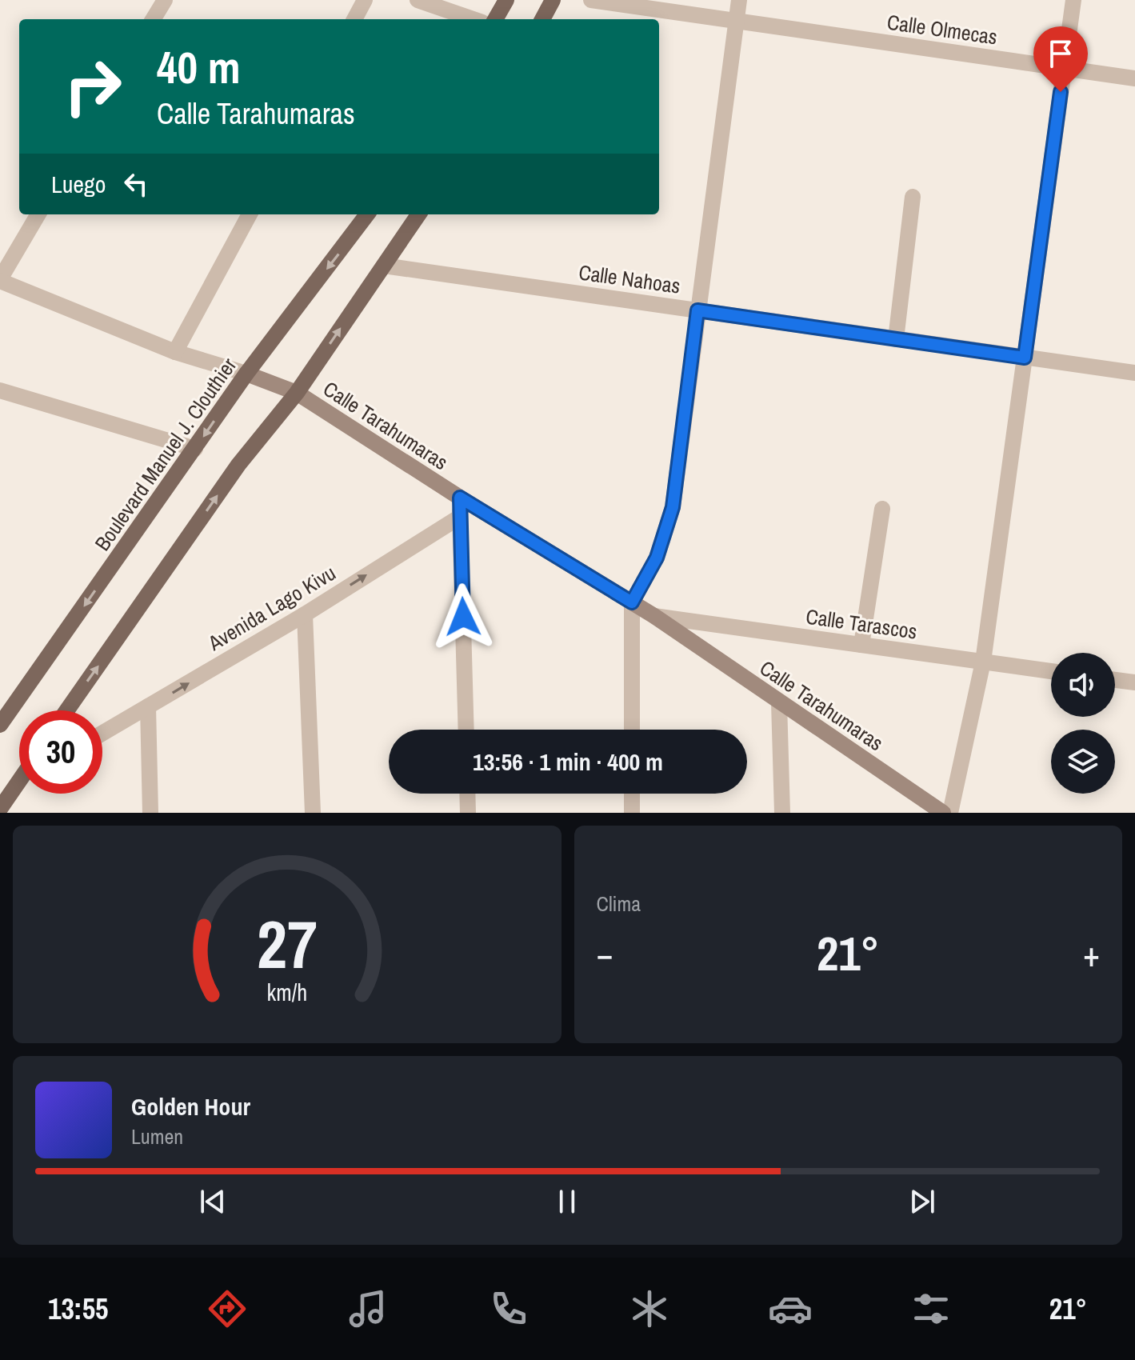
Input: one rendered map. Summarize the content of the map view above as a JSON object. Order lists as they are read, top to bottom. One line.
{"streets":{"main road":["Boulevard Manuel J. Clouthier"],"street":["Calle Olmecas","Calle Nahoas","Calle Tarahumaras","Avenida Lago Kivu","Calle Tarascos"]},"crossings":[["Calle Tarahumaras","Boulevard Manuel J. Clouthier"],["Calle Tarahumaras","Calle Tarascos"]],"one_way":["Avenida Lago Kivu"],"page":{"turn":["40 m","Calle Tarahumaras"],"then":"Luego","limit":"30","trip":"13:56 · 1 min · 400 m","tile":"Clima","heat":["−","21°","+"],"song":["Golden Hour","Lumen"],"tabs":["13:55","21°"],"gauge":["27","km/h"]}}
